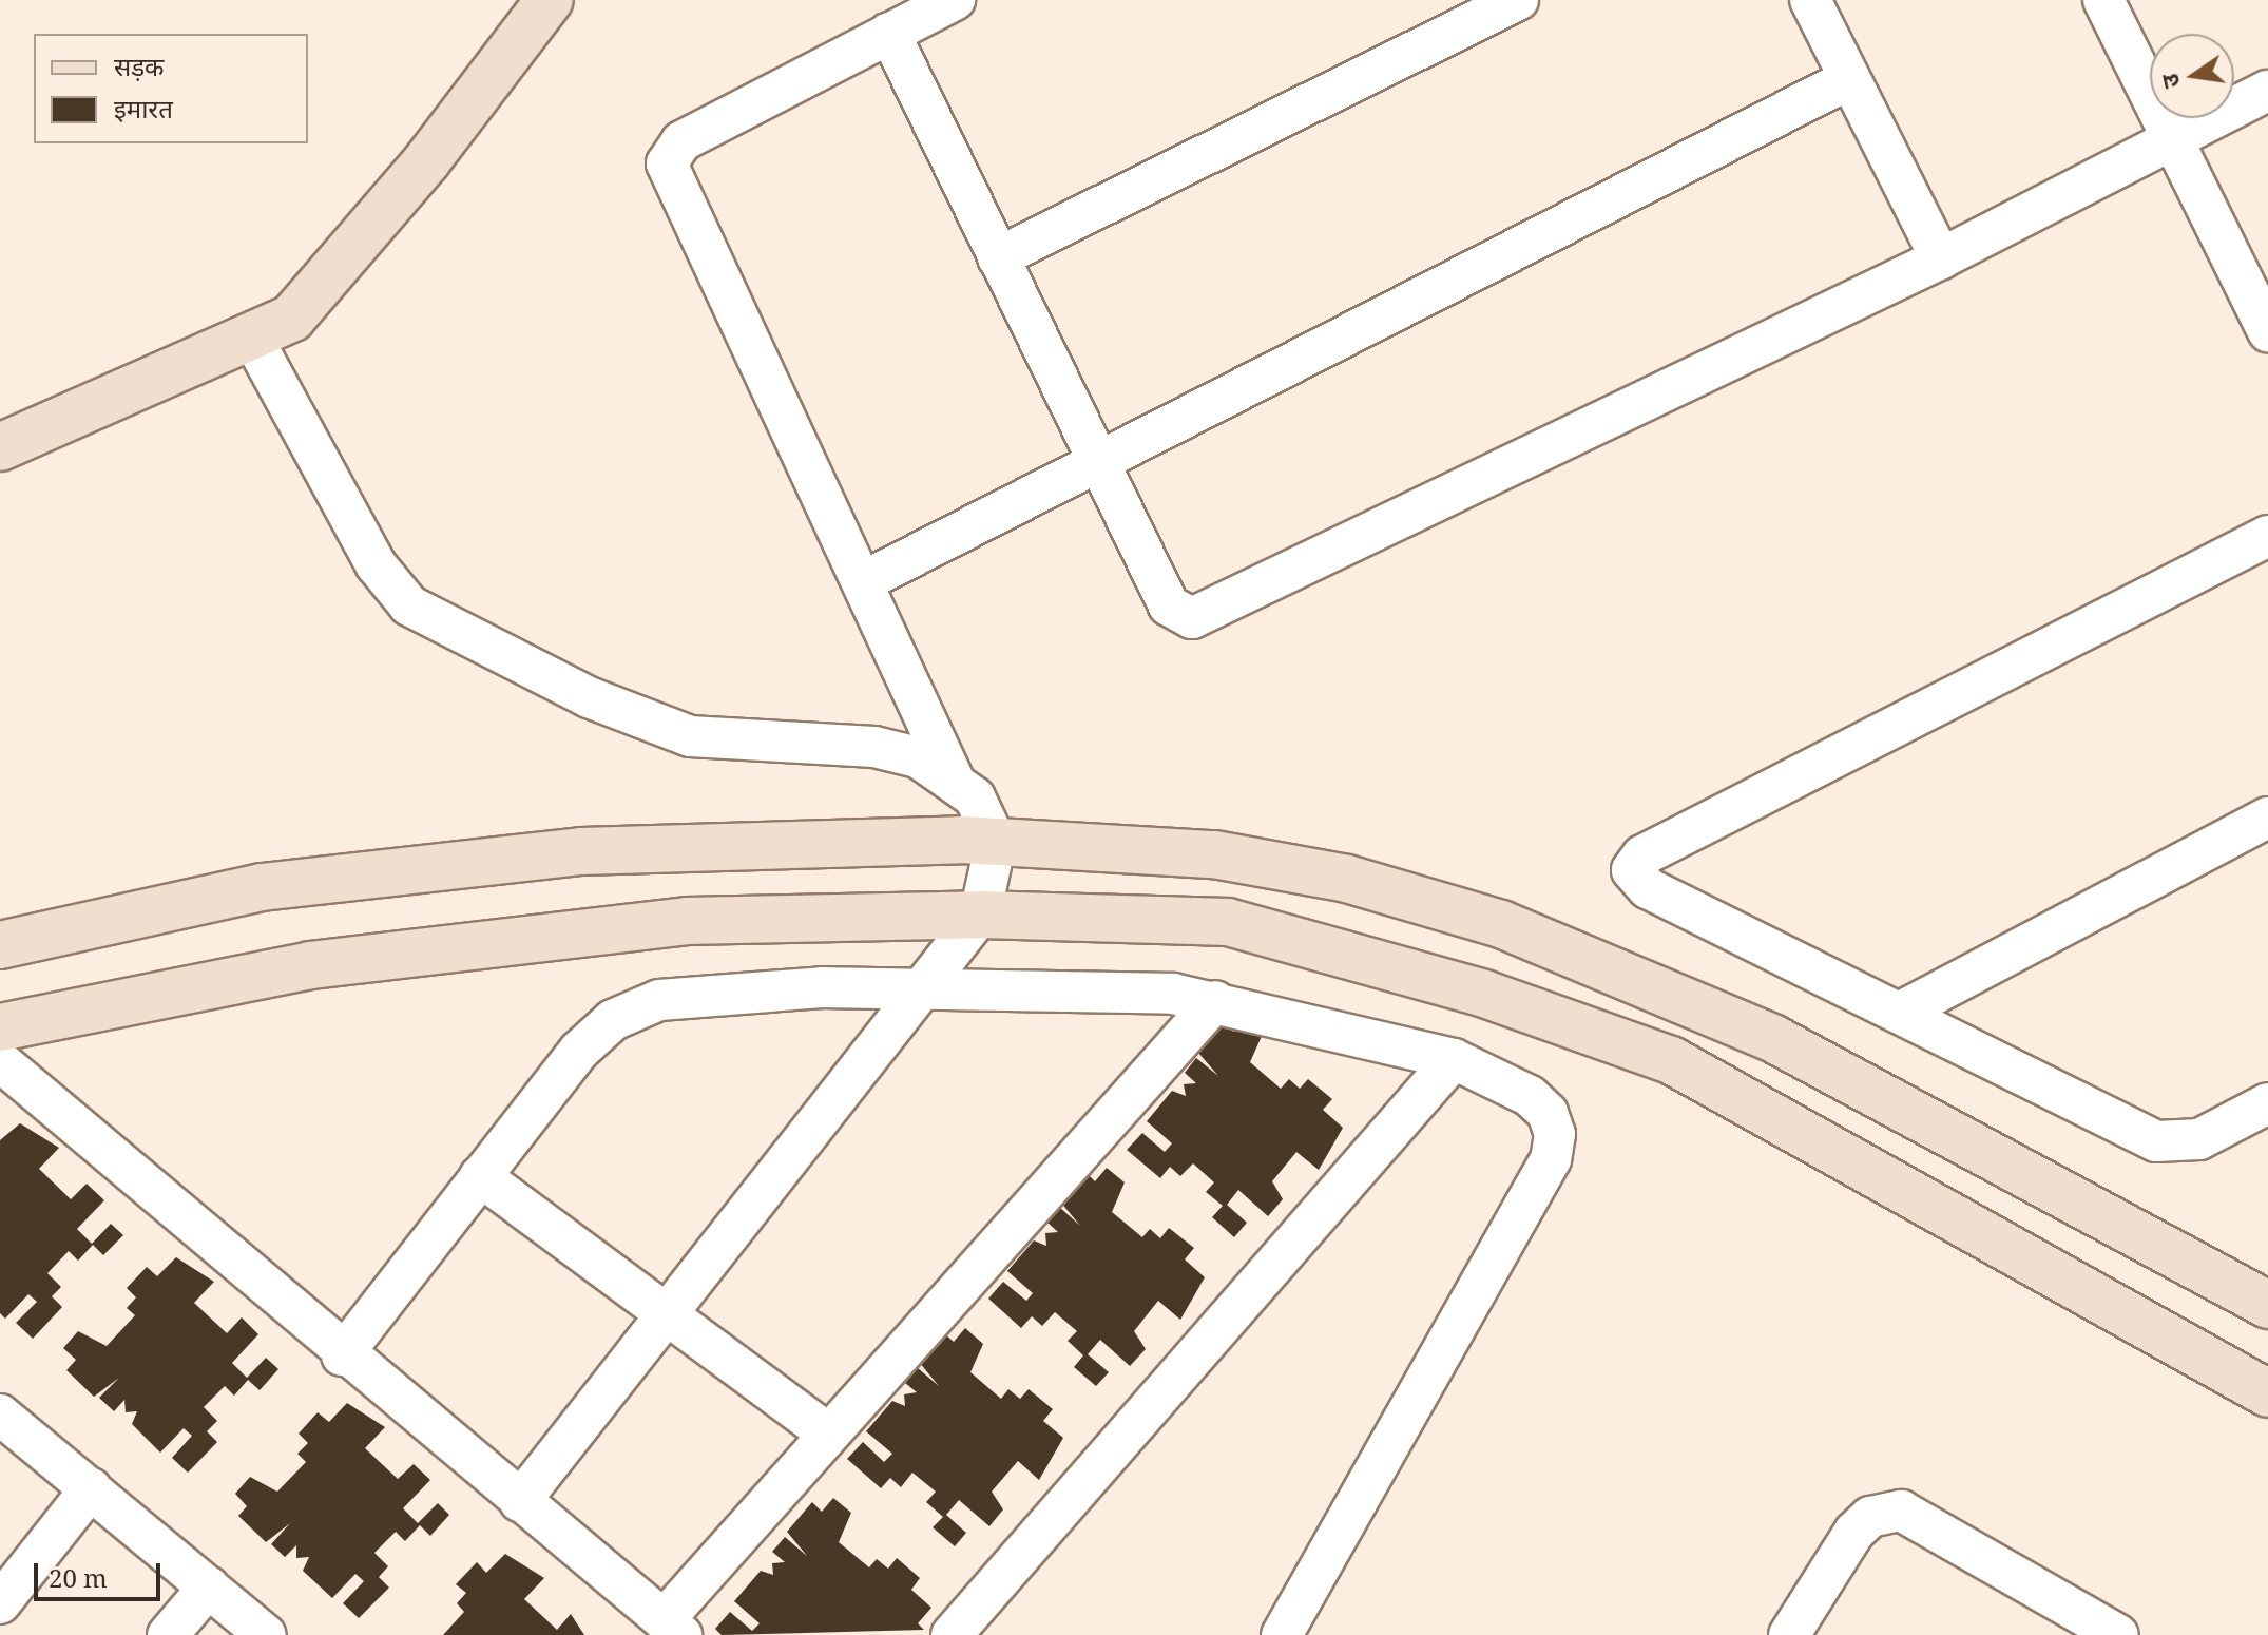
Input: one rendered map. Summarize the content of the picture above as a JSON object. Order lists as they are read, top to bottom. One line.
{"legend":["सड़क","इमारत"],"scale_bar":"20 m","north":"left"}
